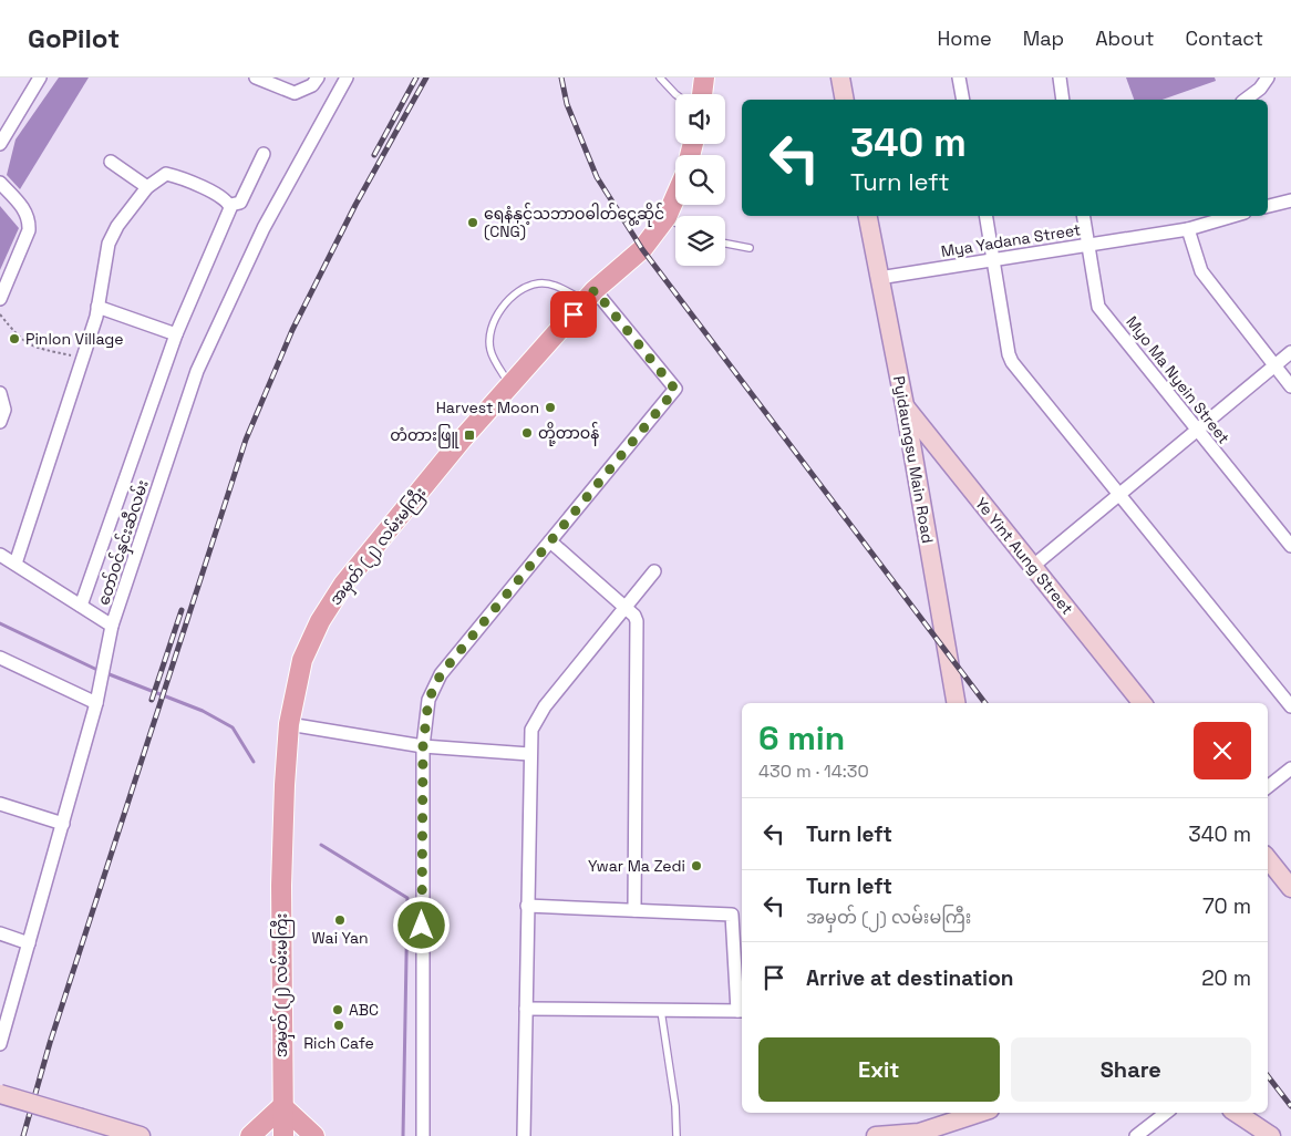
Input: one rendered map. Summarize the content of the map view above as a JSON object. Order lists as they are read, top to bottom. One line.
{"streets":{"main road":["Pyidaungsu Main Road","အမှတ် (၂) လမ်းမကြီး","Ye Yint Aung Street"],"street":["Mya Yadana Street","Myo Ma Nyein Street","တော်ဝင်နှင်းဆီလမ်း"]},"crossings":[["Mya Yadana Street","Myo Ma Nyein Street"],["Mya Yadana Street","Pyidaungsu Main Road"],["Pyidaungsu Main Road","Ye Yint Aung Street"]],"places":{"other":["ရေနံနှင့်သဘာဝဓါတ်ငွေ့ဆိုင် (CNG)","Pinlon Village","Harvest Moon","တို့တာဝန်","Ywar Ma Zedi","Wai Yan","ABC","Rich Cafe"],"transit":["တံတားဖြူ"]},"page":{"header":"GoPilot","nav":["Home","Map","About","Contact"],"turn":["340 m","Turn left"],"heading":["6 min","430 m · 14:30"],"list":[{"name":"Turn left","value":"340 m"},{"name":"Turn left","note":"အမှတ် (၂) လမ်းမကြီး","value":"70 m"},{"name":"Arrive at destination","value":"20 m"}],"buttons":["Exit","Share"]}}
